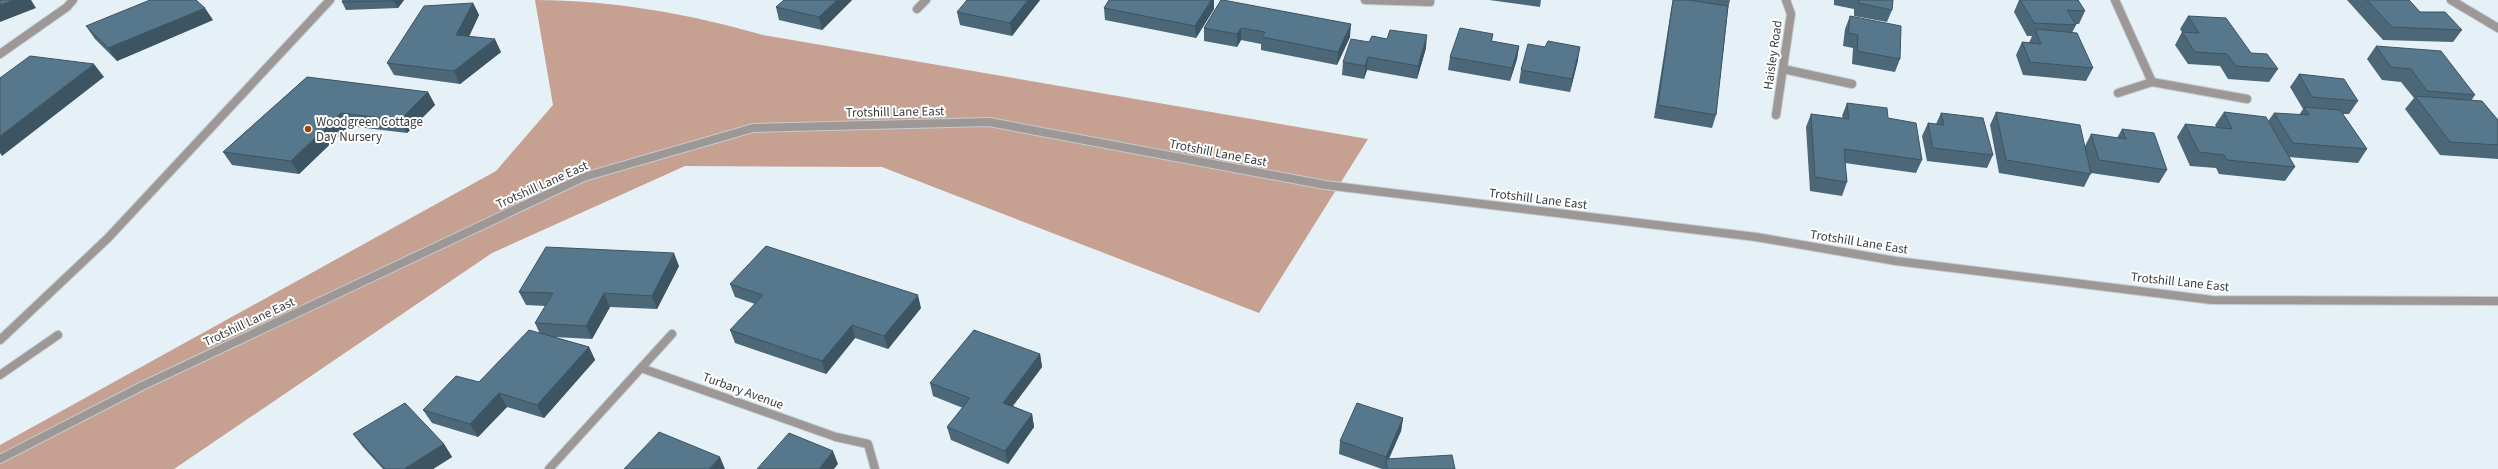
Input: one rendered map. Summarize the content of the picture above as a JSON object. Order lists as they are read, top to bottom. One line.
{"streets":{"street":["Haisley Road","Trotshill Lane East","Turbary Avenue"]},"places":["Woodgreen Cottage Day Nursery"]}
